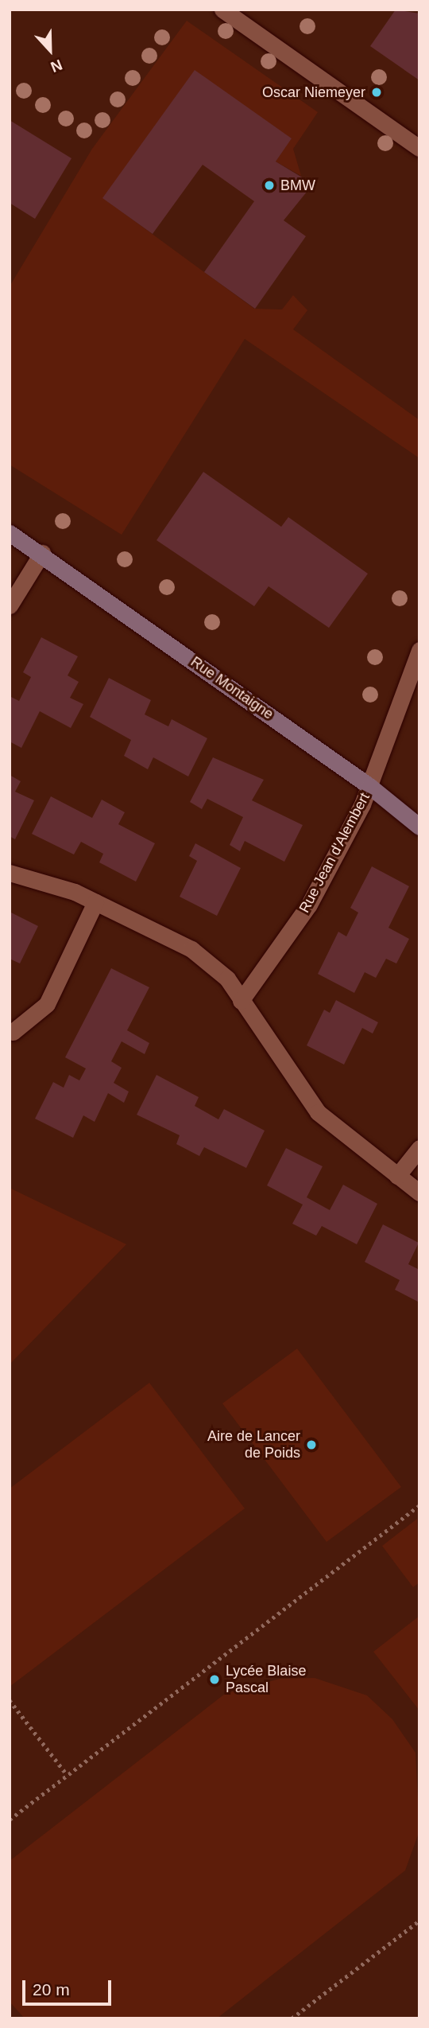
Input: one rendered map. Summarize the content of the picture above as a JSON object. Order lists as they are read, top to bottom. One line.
{"streets":{"street":["Rue Montaigne","Rue Jean d'Alembert"]},"crossings":[["Rue Montaigne","Rue Jean d'Alembert"]],"places":["Oscar Niemeyer","BMW","Aire de Lancer de Poids","Lycée Blaise Pascal"],"scale_bar":"20 m","north":"bottom"}
